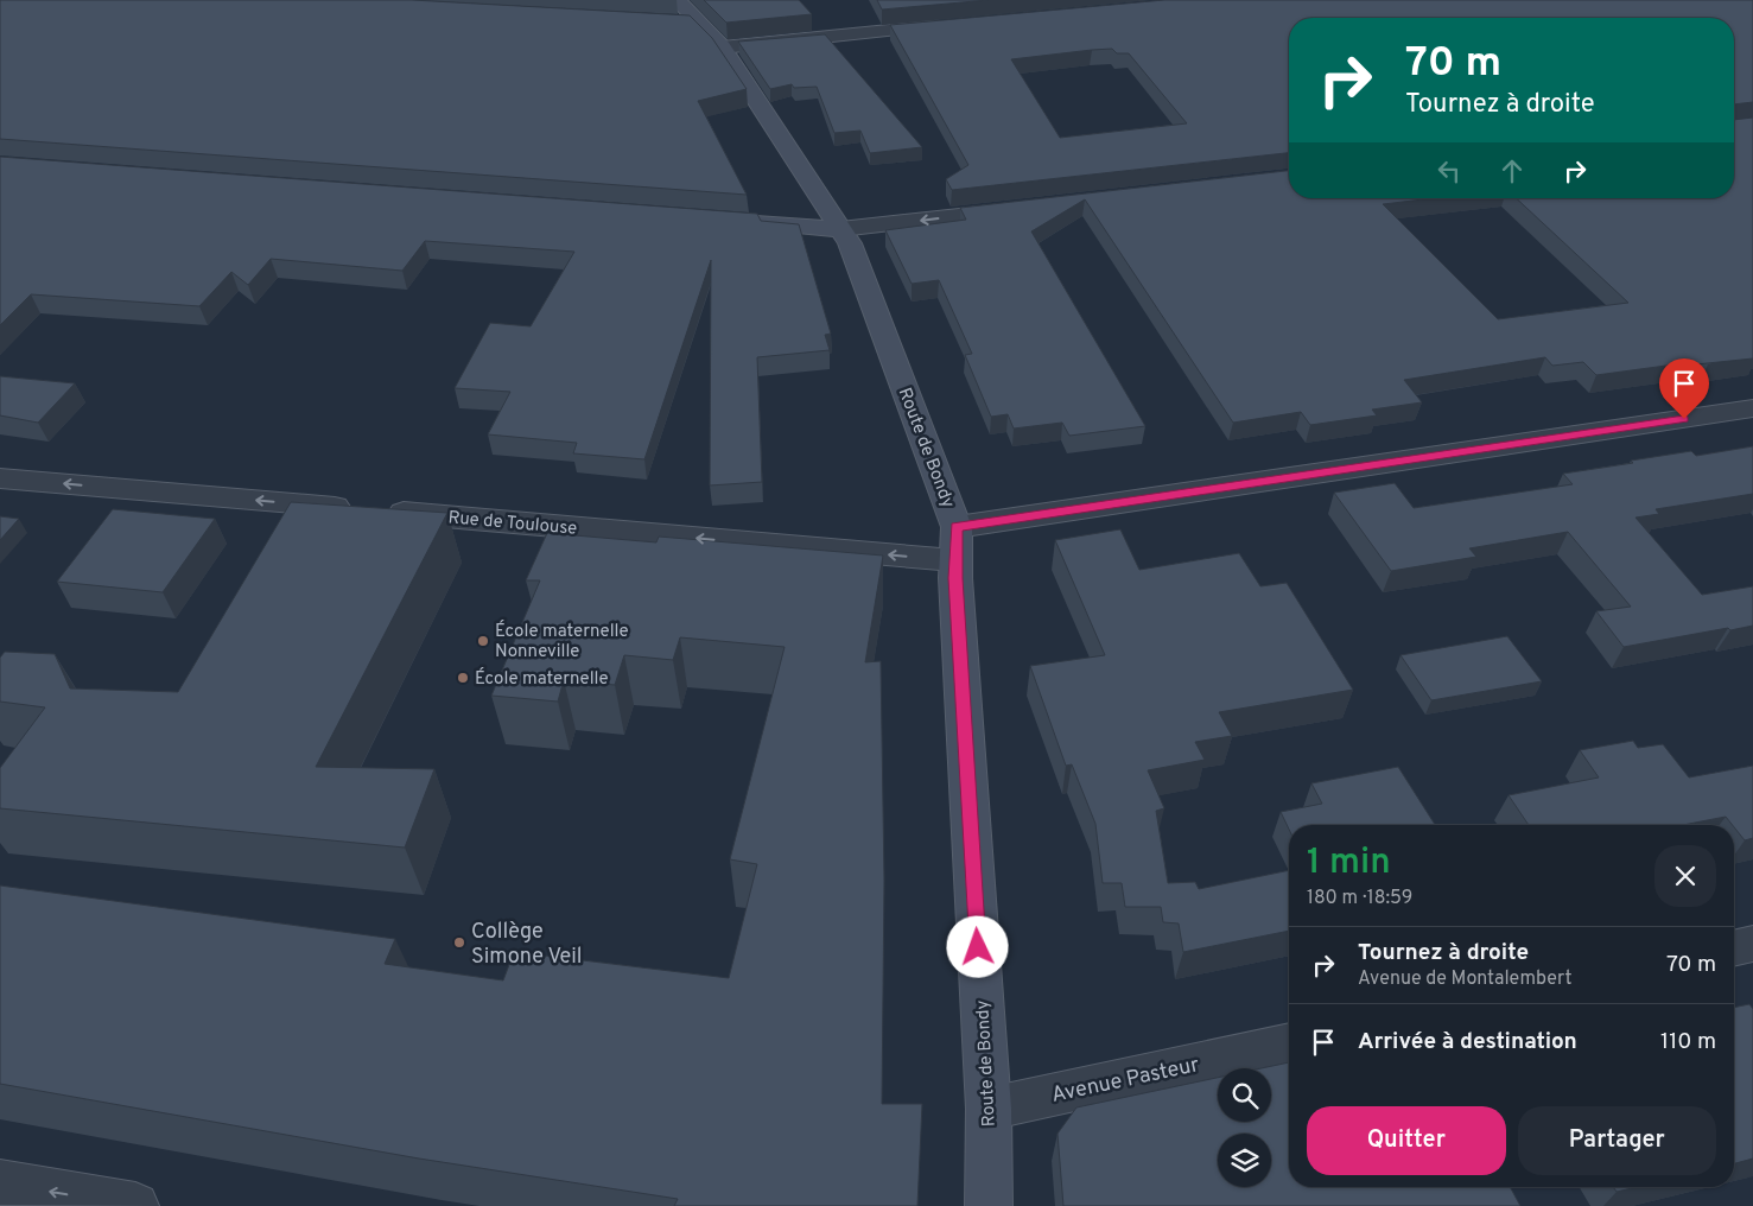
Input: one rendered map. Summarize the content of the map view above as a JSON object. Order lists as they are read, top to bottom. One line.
{"streets":{"street":["Route de Bondy","Rue de Toulouse","Avenue Pasteur"]},"crossings":[["Route de Bondy","Rue de Toulouse"],["Route de Bondy","Avenue Pasteur"]],"one_way":["Rue de Toulouse"],"places":["École maternelle Nonneville","École maternelle","Collège Simone Veil"],"page":{"turn":["70 m","Tournez à droite"],"heading":["1 min","180 m · 18:59"],"list":[{"name":"Tournez à droite","note":"Avenue de Montalembert","value":"70 m"},{"name":"Arrivée à destination","value":"110 m"}],"buttons":["Quitter","Partager"]}}
